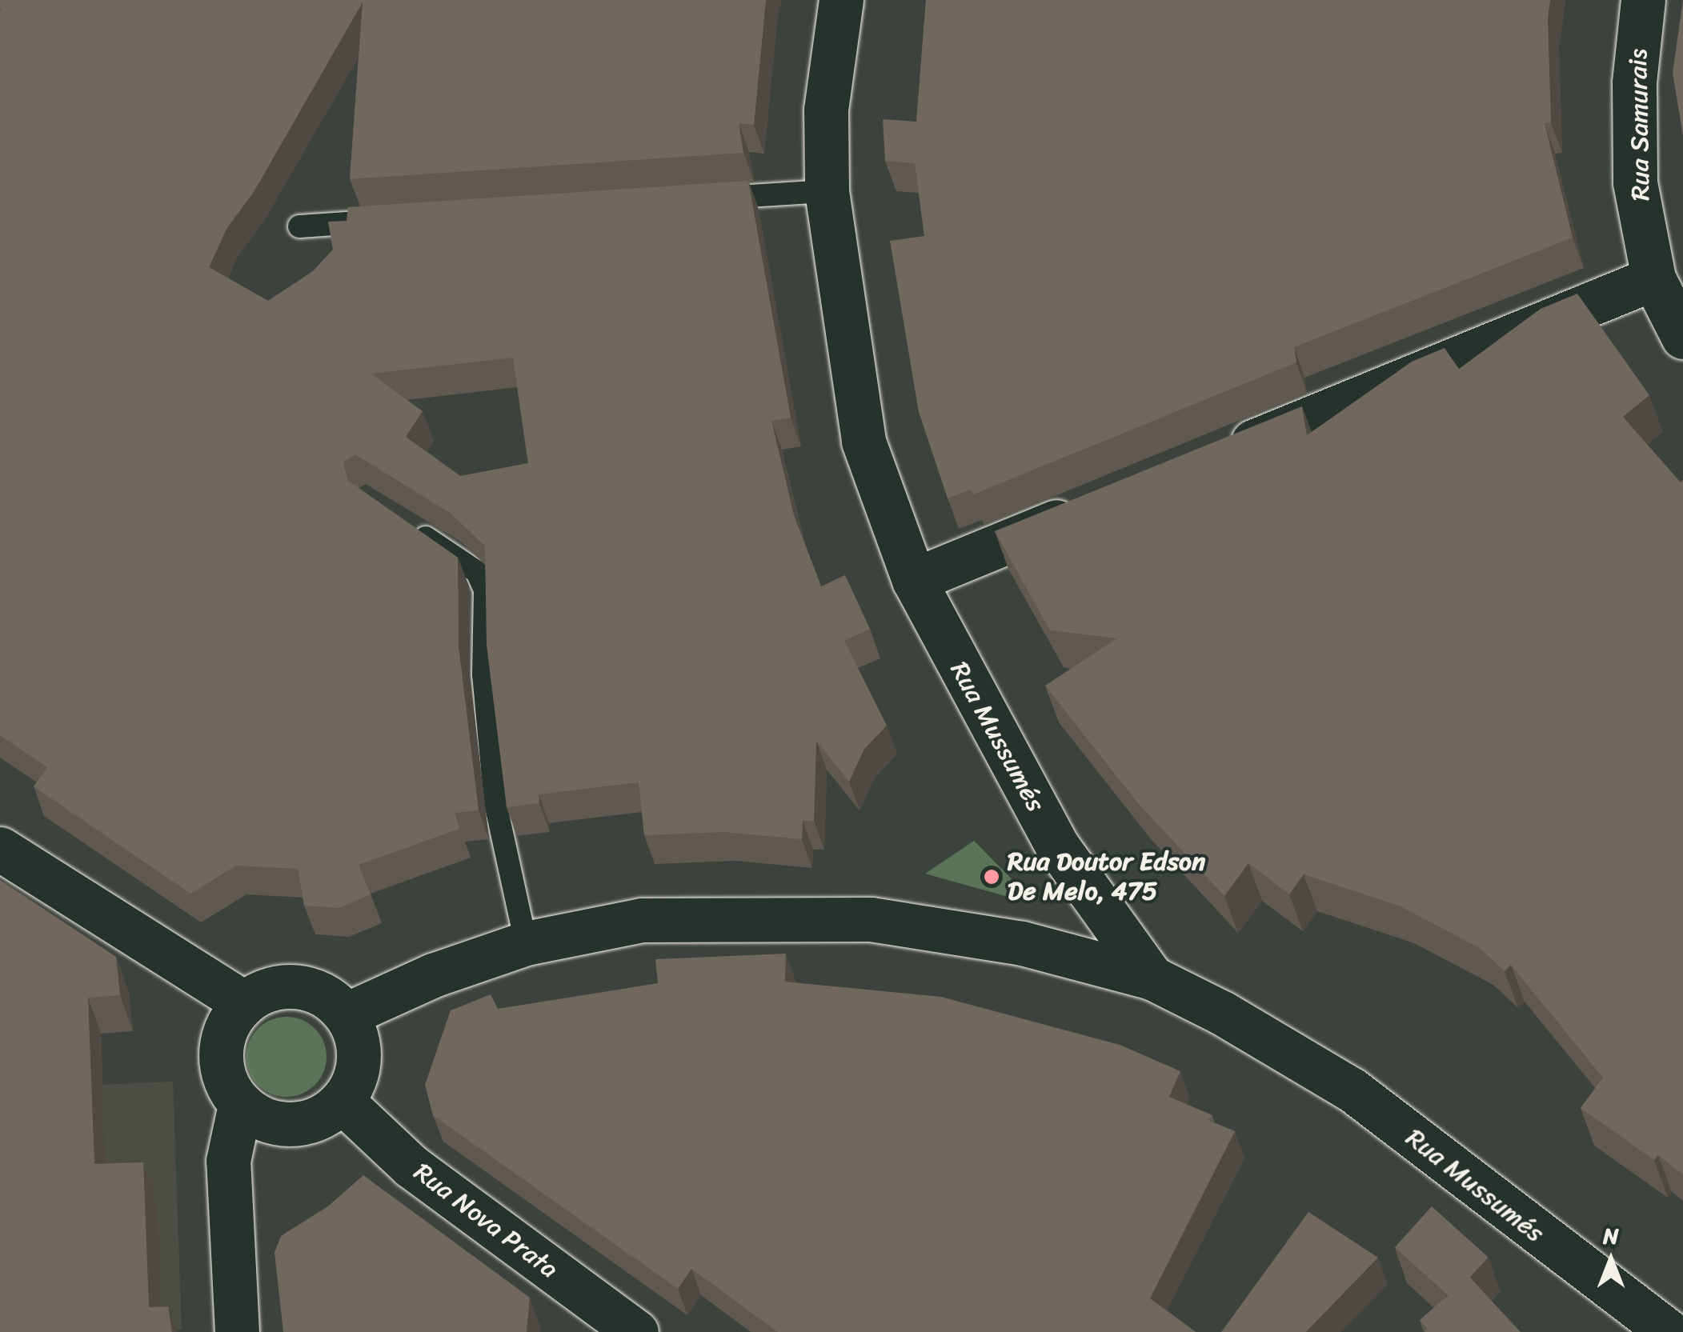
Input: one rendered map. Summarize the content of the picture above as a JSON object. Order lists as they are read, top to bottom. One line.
{"streets":{"street":["Rua Samurais","Rua Mussumés","Rua Nova Prata"]},"places":["Rua Doutor Edson De Melo, 475"],"north":"top"}
